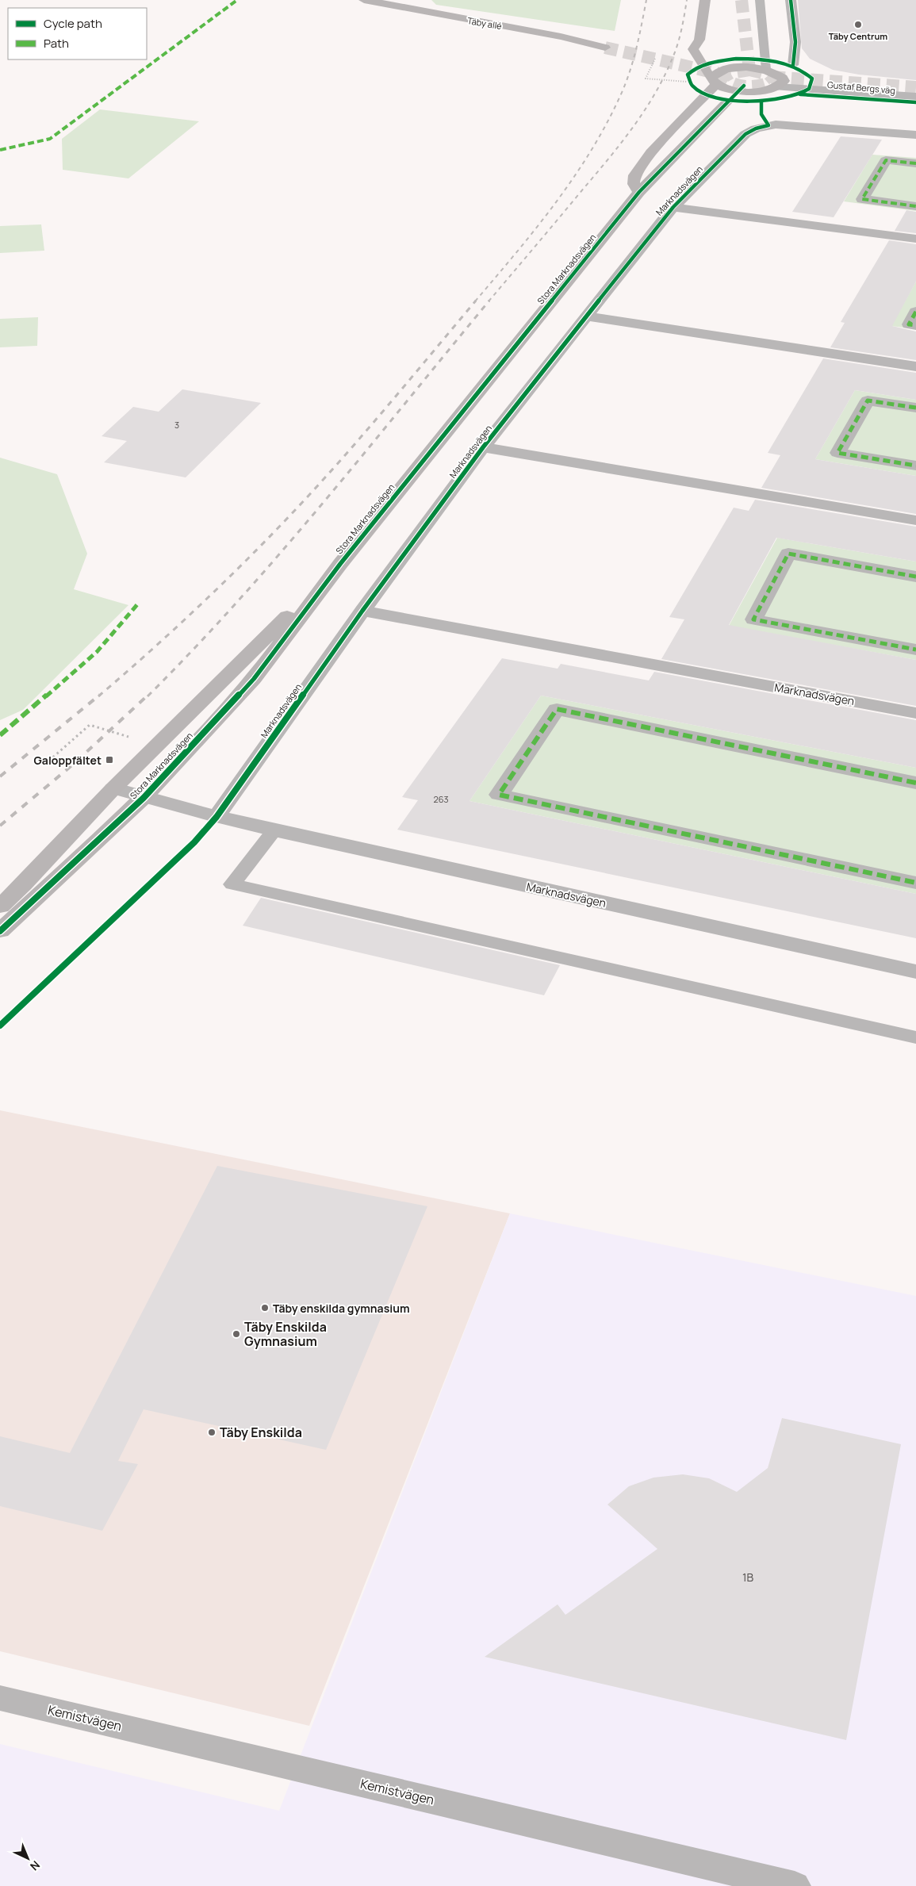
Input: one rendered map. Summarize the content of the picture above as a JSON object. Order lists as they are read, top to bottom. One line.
{"streets":{"street":["Täby allé","Gustaf Bergs väg","Marknadsvägen","Stora Marknadsvägen","Kemistvägen"]},"crossings":[["Marknadsvägen","Stora Marknadsvägen"]],"places":{"other":["Täby Centrum","Täby enskilda gymnasium","Täby Enskilda Gymnasium","Täby Enskilda"],"transit":["Galoppfältet"]},"house_numbers":["3","263","1B"],"legend":["Cycle path","Path"],"north":"bottom right"}
